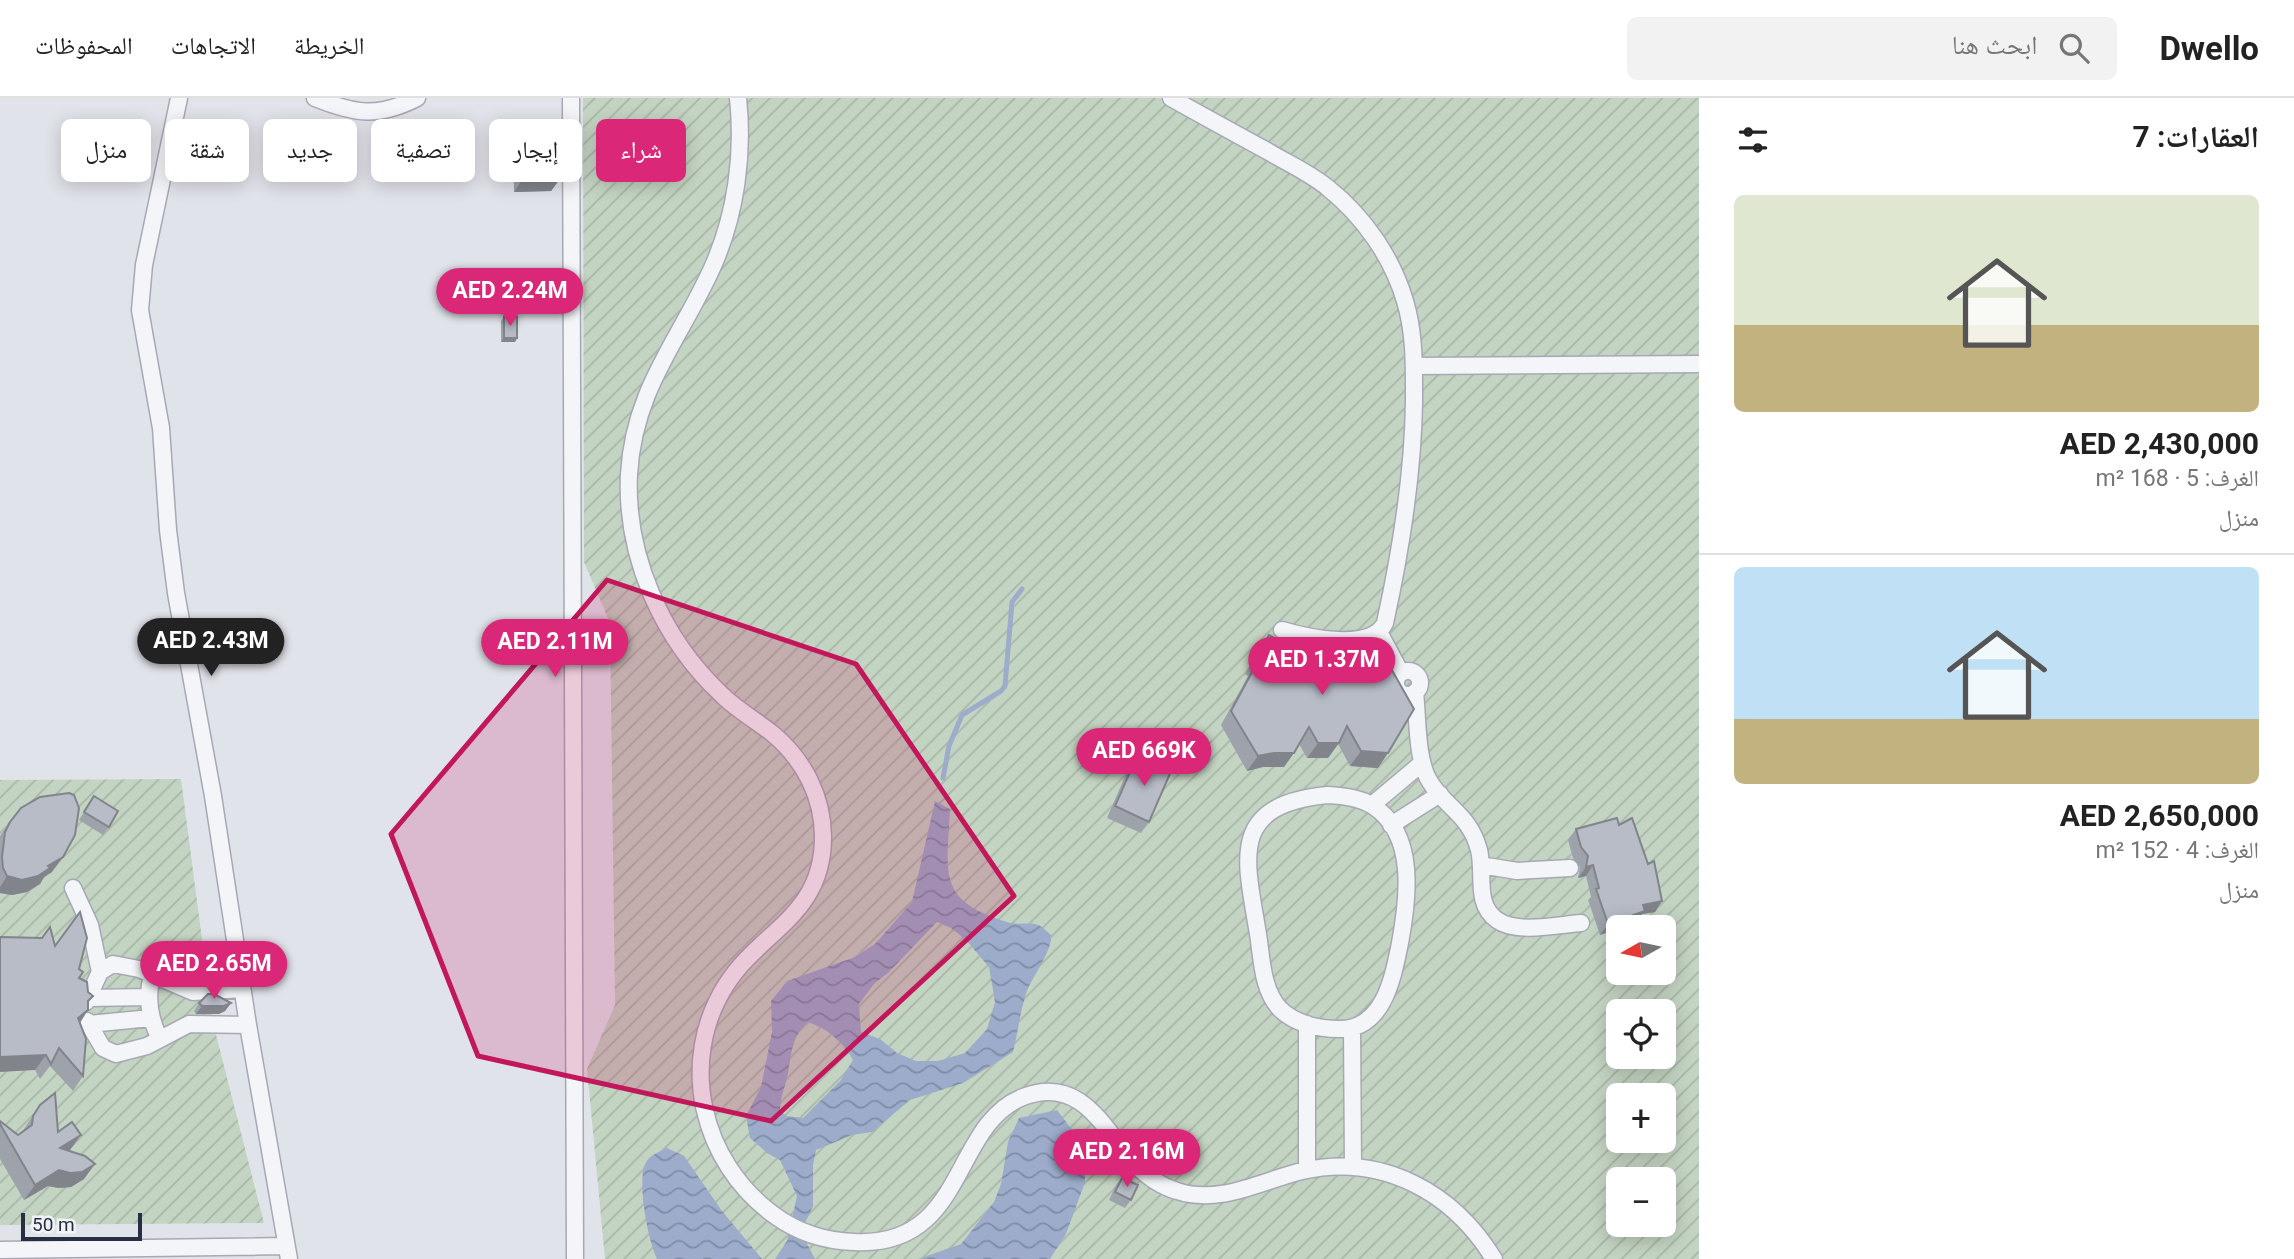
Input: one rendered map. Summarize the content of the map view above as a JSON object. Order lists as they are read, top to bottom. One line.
{"scale_bar":"50 m","north":"left","page":{"header":"Dwello","search":"ابحث هنا","nav":["الخريطة","الاتجاهات","المحفوظات"],"heading":"العقارات: 7","chip":["شراء","إيجار","تصفية","جديد","شقة","منزل"],"list":[{"name":"AED 2,430,000","note":"الغرف: 5 · 168 m² · منزل"},{"name":"AED 2,650,000","note":"الغرف: 4 · 152 m² · منزل"}],"price":["AED 2.24M","AED 2.43M","AED 2.11M","AED 1.37M","AED 669K","AED 2.65M","AED 2.16M"],"map_buttons":["+","−"],"scale":"50 m"}}
